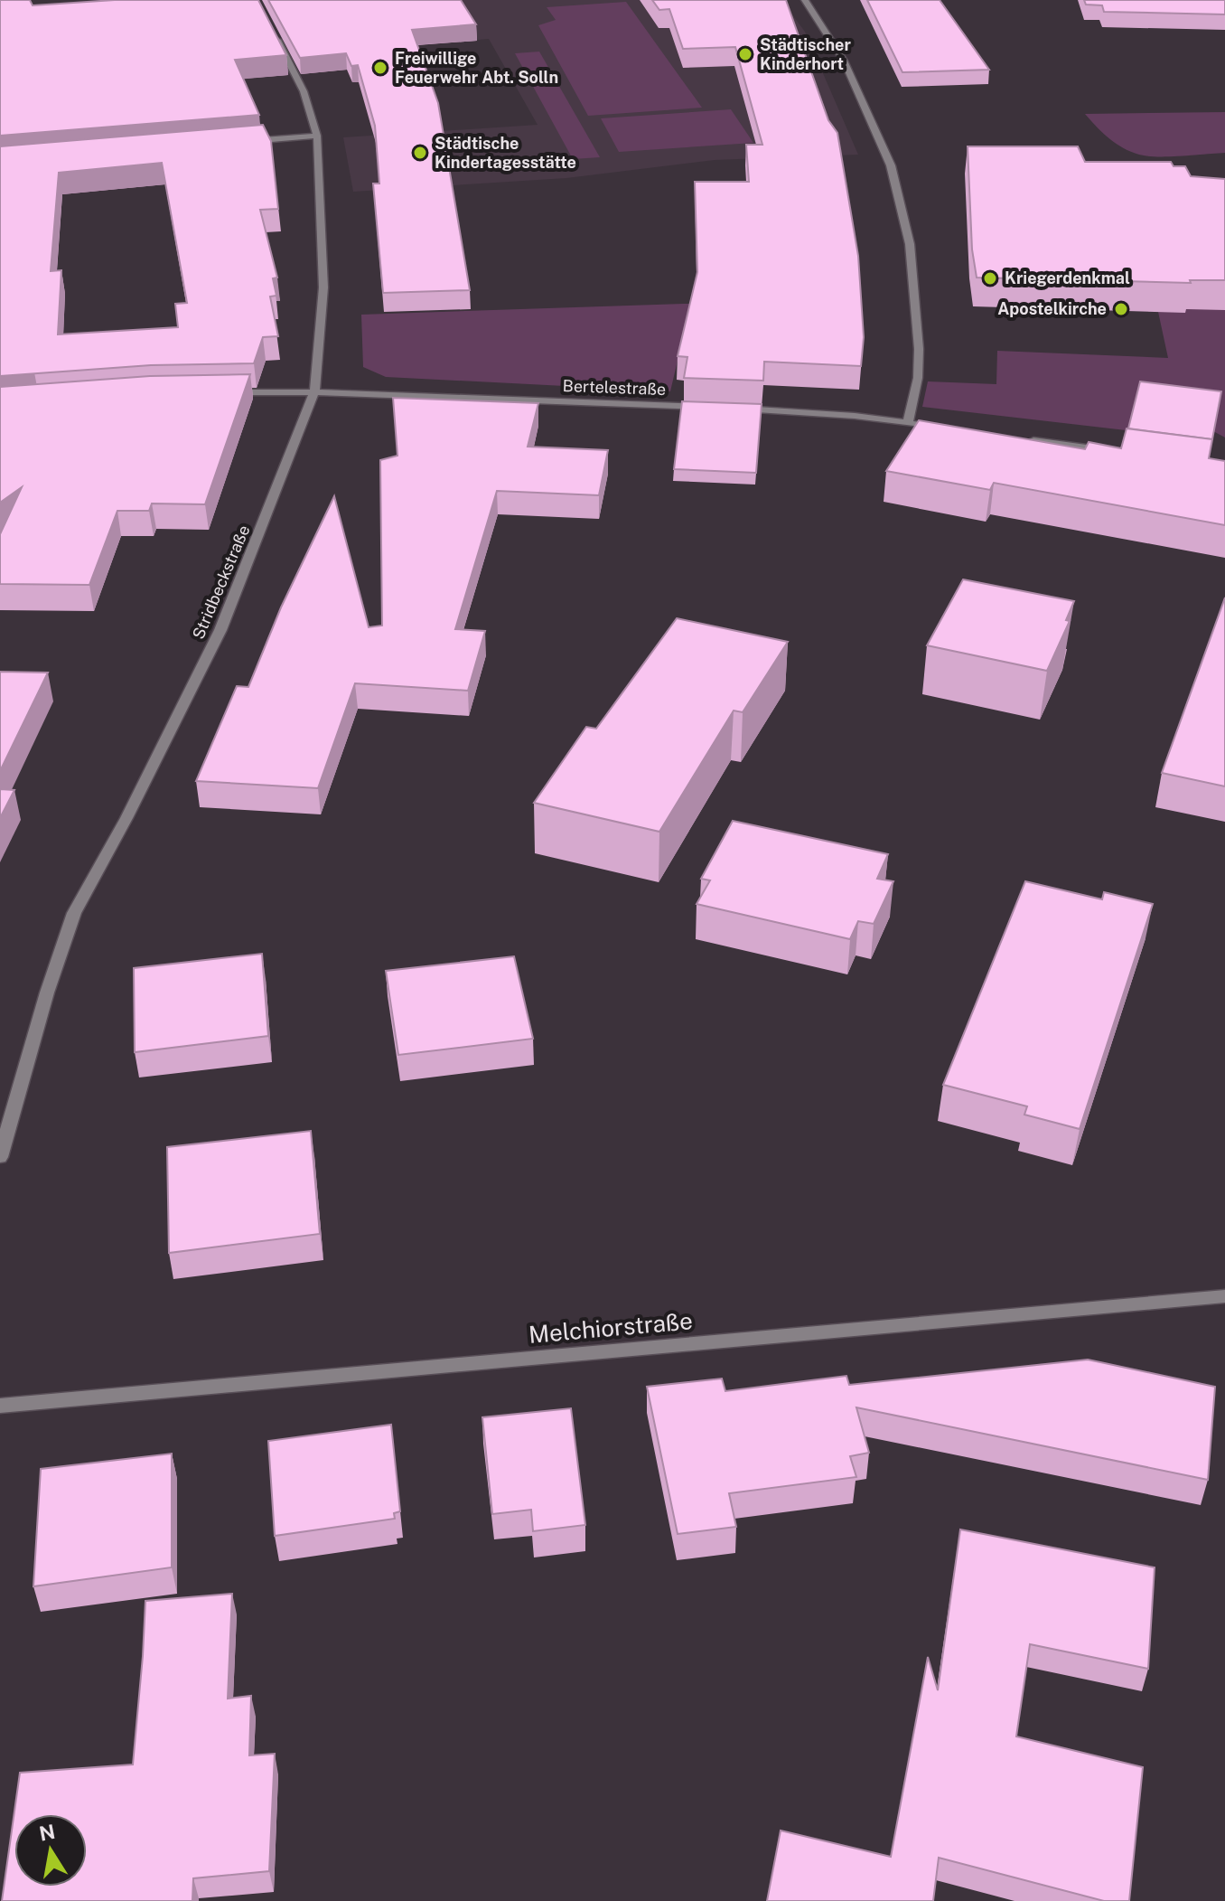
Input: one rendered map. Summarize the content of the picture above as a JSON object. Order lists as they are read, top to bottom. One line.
{"streets":{"street":["Bertelestraße","Stridbeckstraße","Melchiorstraße"]},"crossings":[["Bertelestraße","Stridbeckstraße"]],"places":["Städtischer Kinderhort","Freiwillige Feuerwehr Abt. Solln","Städtische Kindertagesstätte","Kriegerdenkmal","Apostelkirche"],"north":"top"}
